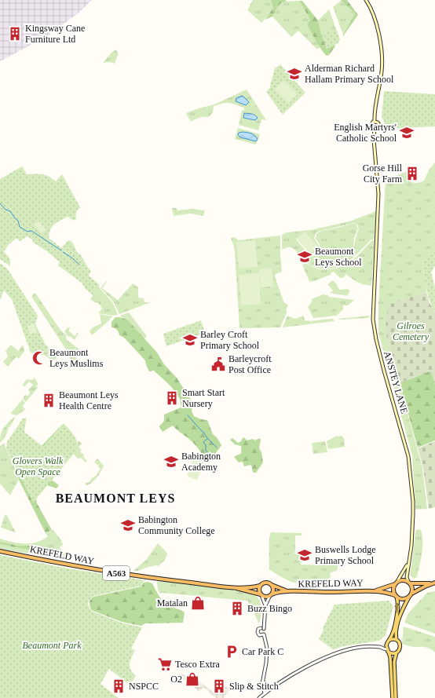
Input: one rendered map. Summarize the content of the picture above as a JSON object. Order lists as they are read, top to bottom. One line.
{"streets":{"highway":["KREFELD WAY","A563"],"main road":["ANSTEY LANE"]},"crossings":[["ANSTEY LANE","KREFELD WAY"]],"districts":["BEAUMONT LEYS"],"parks":["Gilroes Cemetery","Glovers Walk Open Space","Beaumont Park"],"places":{"building":["Kingsway Cane Furniture Ltd","Gorse Hill City Farm","Smart Start Nursery","Beaumont Leys Health Centre","Buzz Bingo","NSPCC","Slip & Stitch"],"school or university":["Alderman Richard Hallam Primary School","English Martyrs' Catholic School","Beaumont Leys School","Barley Croft Primary School","Babington Academy","Babington Community College","Buswells Lodge Primary School"],"mosque":["Beaumont Leys Muslims"],"public building":["Barleycroft Post Office"],"shop":["Matalan","O2"],"parking":["Car Park C"],"supermarket":["Tesco Extra"]}}
